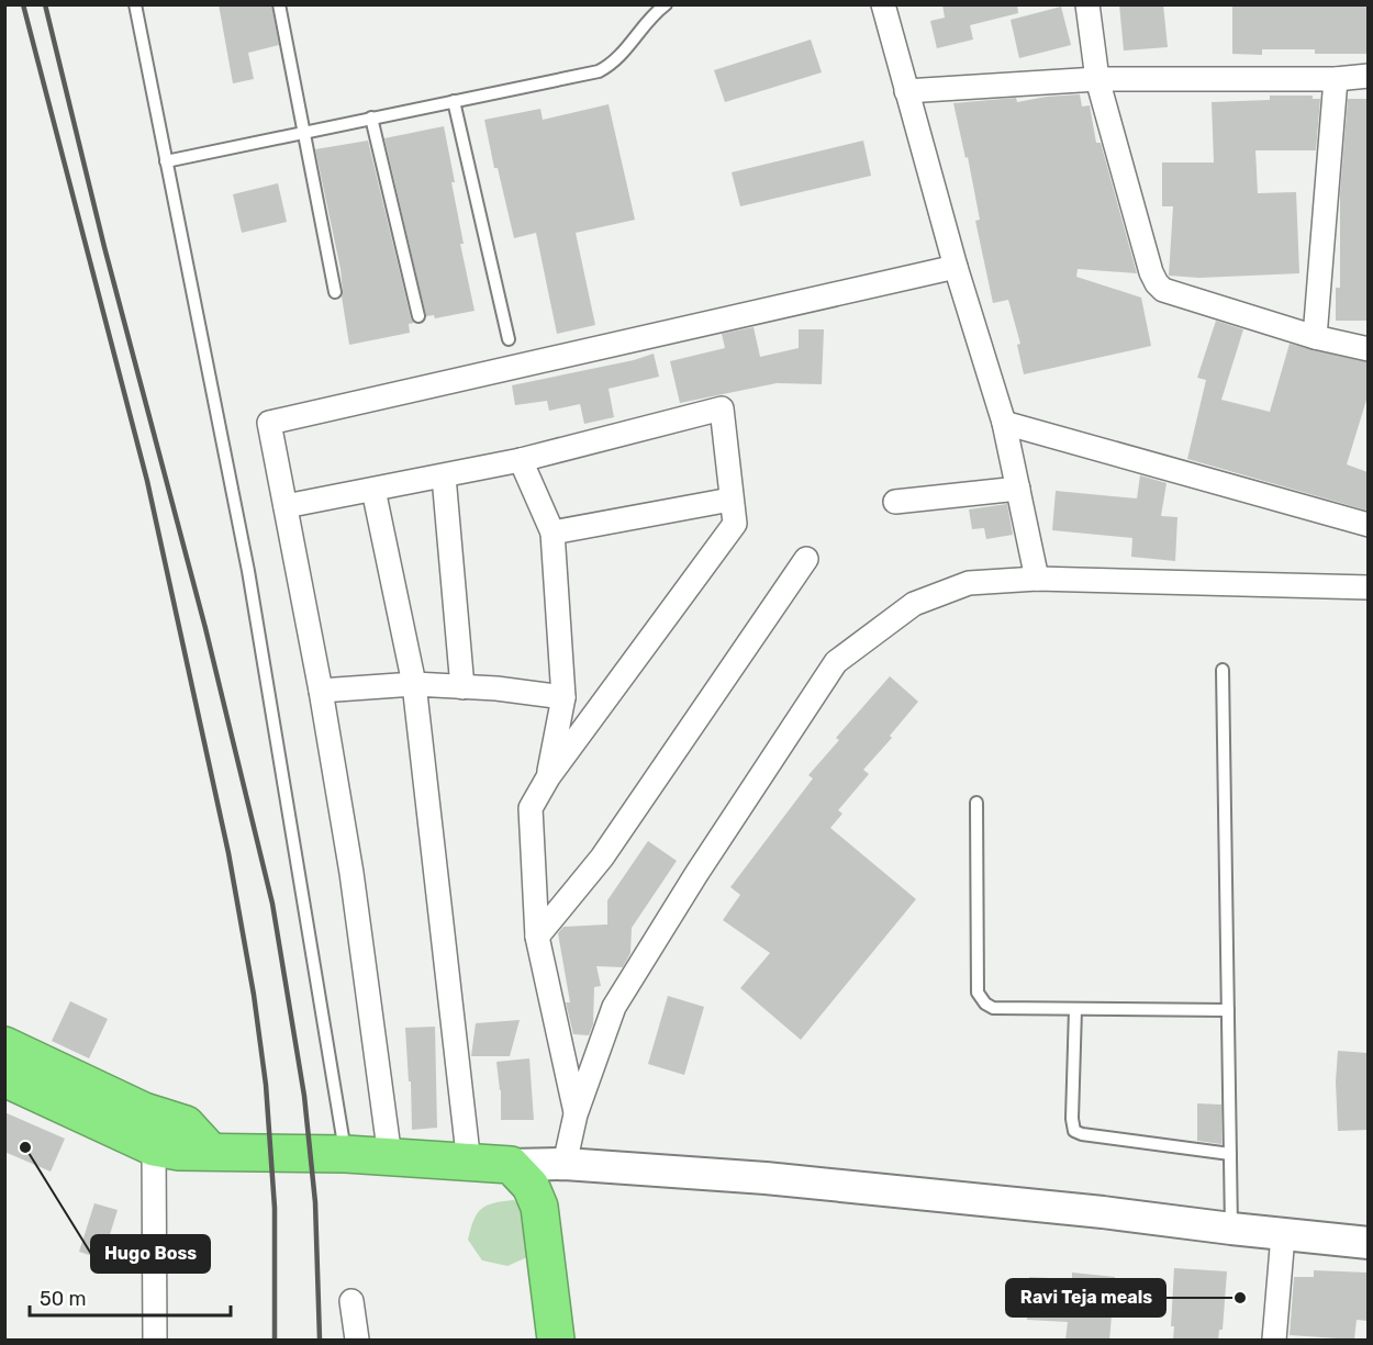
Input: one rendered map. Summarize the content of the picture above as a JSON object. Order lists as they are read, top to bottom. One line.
{"places":["Hugo Boss","Ravi Teja meals"],"scale_bar":"50 m"}
